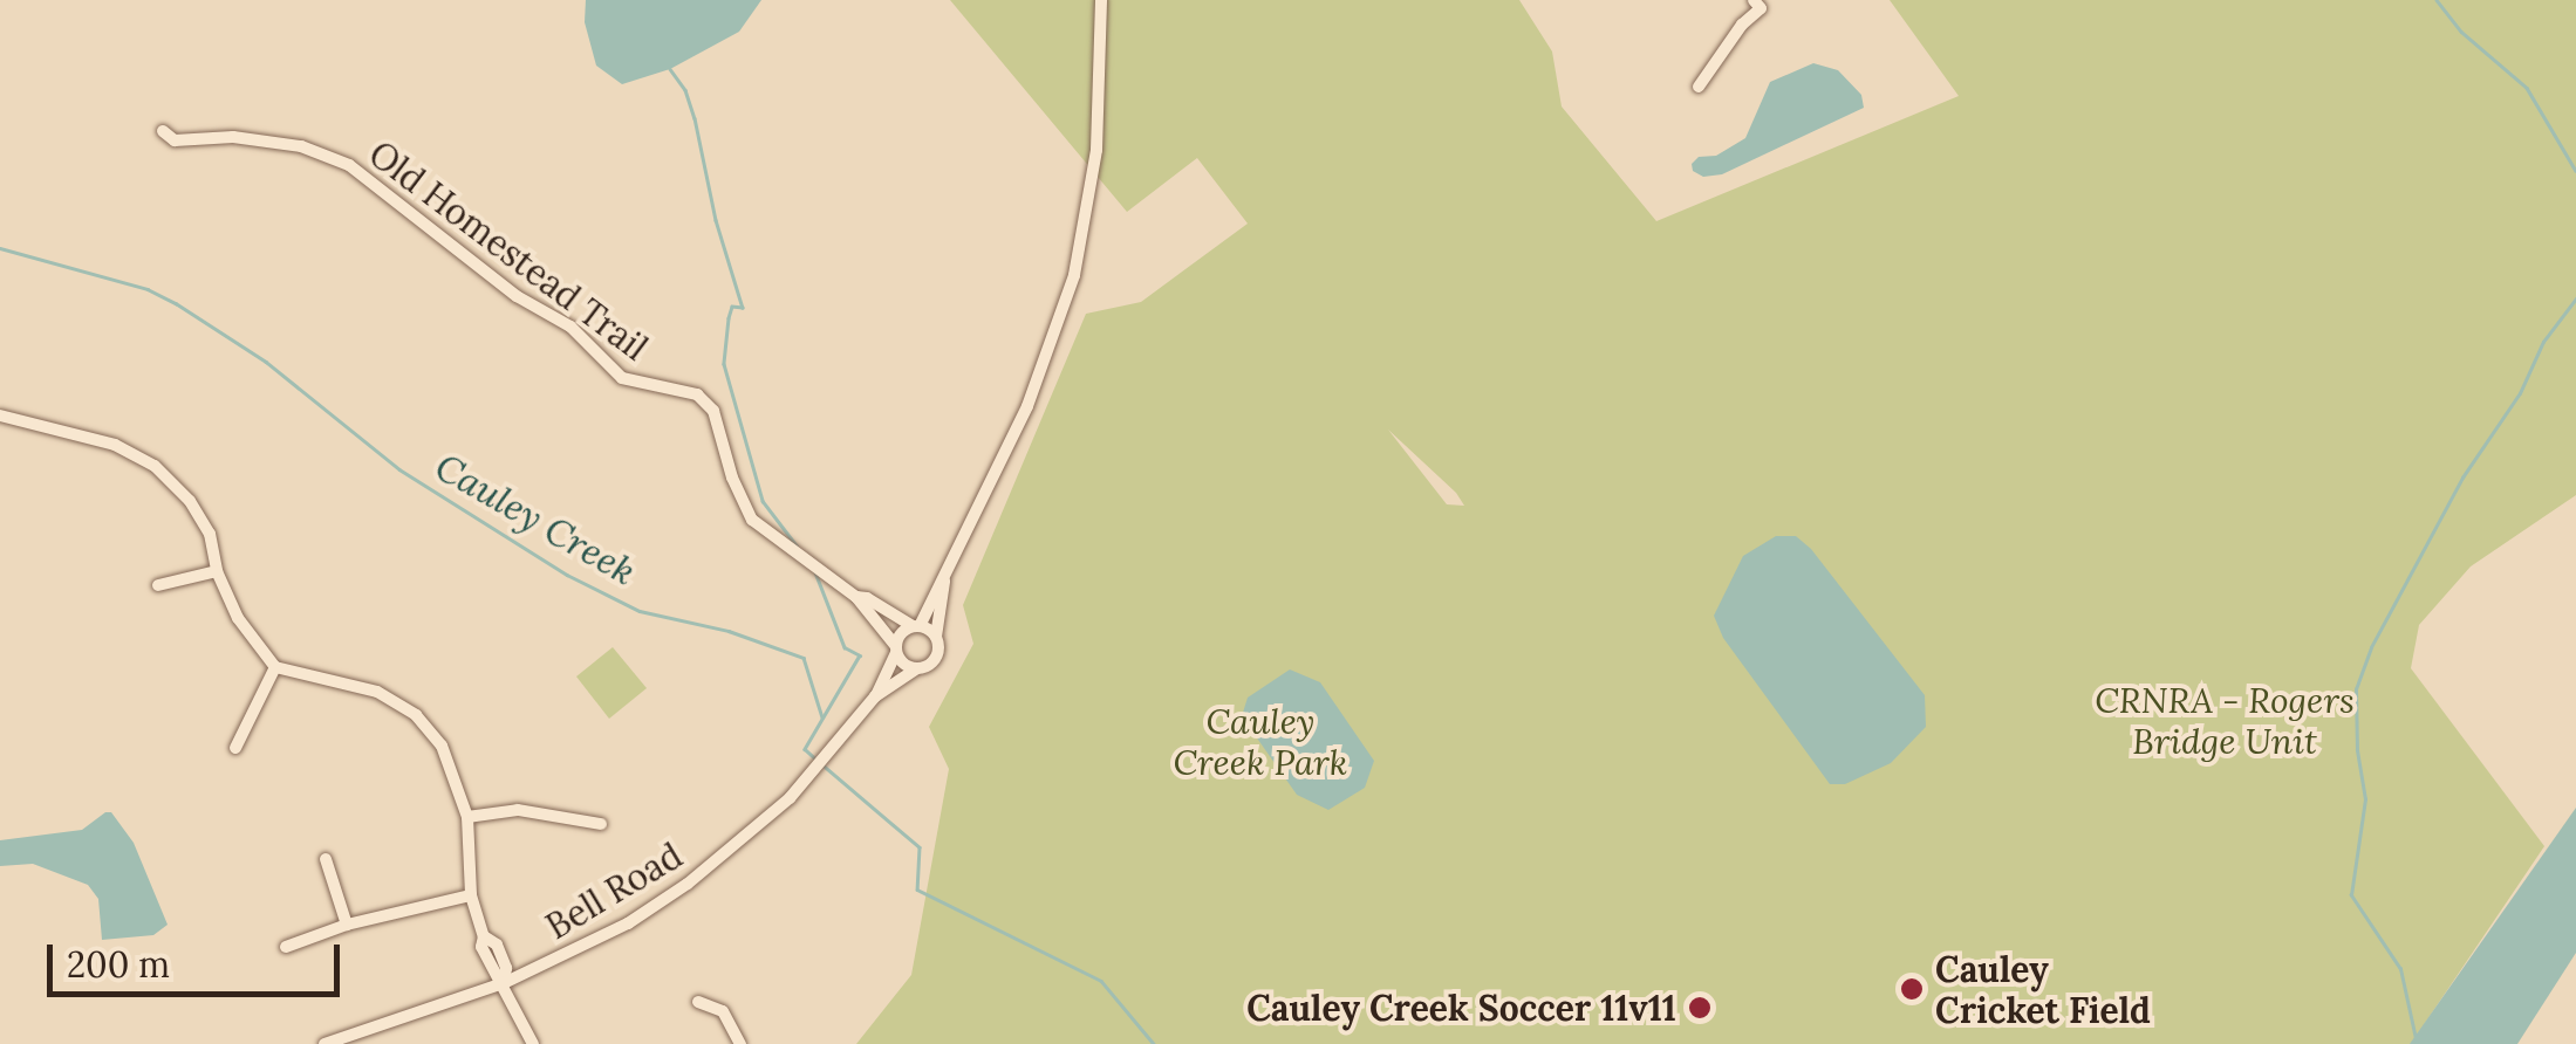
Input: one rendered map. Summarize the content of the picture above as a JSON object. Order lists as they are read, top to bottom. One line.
{"streets":{"street":["Old Homestead Trail","Bell Road"]},"water":["Cauley Creek"],"parks":["CRNRA - Rogers Bridge Unit","Cauley Creek Park"],"places":["Cauley Cricket Field","Cauley Creek Soccer 11v11"],"scale_bar":"200 m"}
